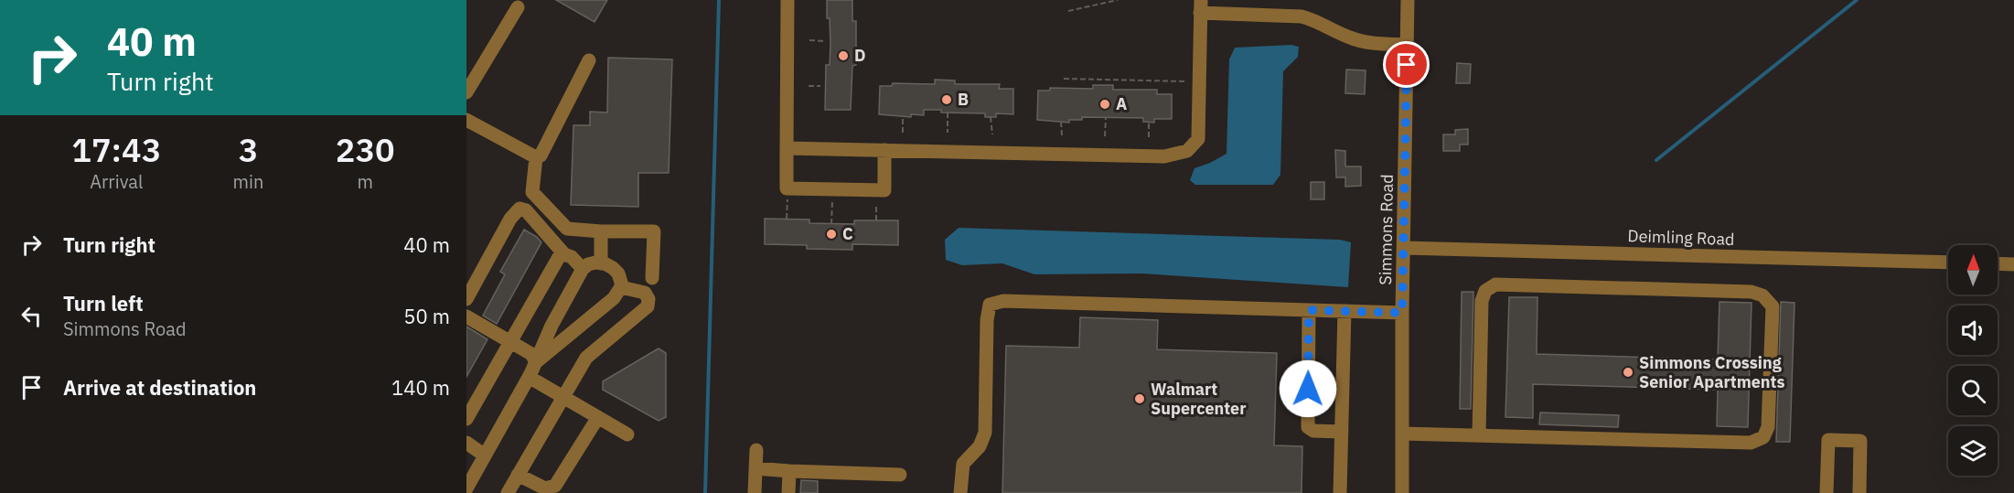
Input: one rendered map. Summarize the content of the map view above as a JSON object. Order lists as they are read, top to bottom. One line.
{"streets":{"street":["Simmons Road","Deimling Road"]},"crossings":[["Simmons Road","Deimling Road"]],"places":["D","B","A","C","Simmons Crossing Senior Apartments","Walmart Supercenter"],"north":"top","page":{"turn":["40 m","Turn right"],"eta":["17:43","Arrival","3","min","230","m"],"list":[{"name":"Turn right","value":"40 m"},{"name":"Turn left","note":"Simmons Road","value":"50 m"},{"name":"Arrive at destination","value":"140 m"}]}}
